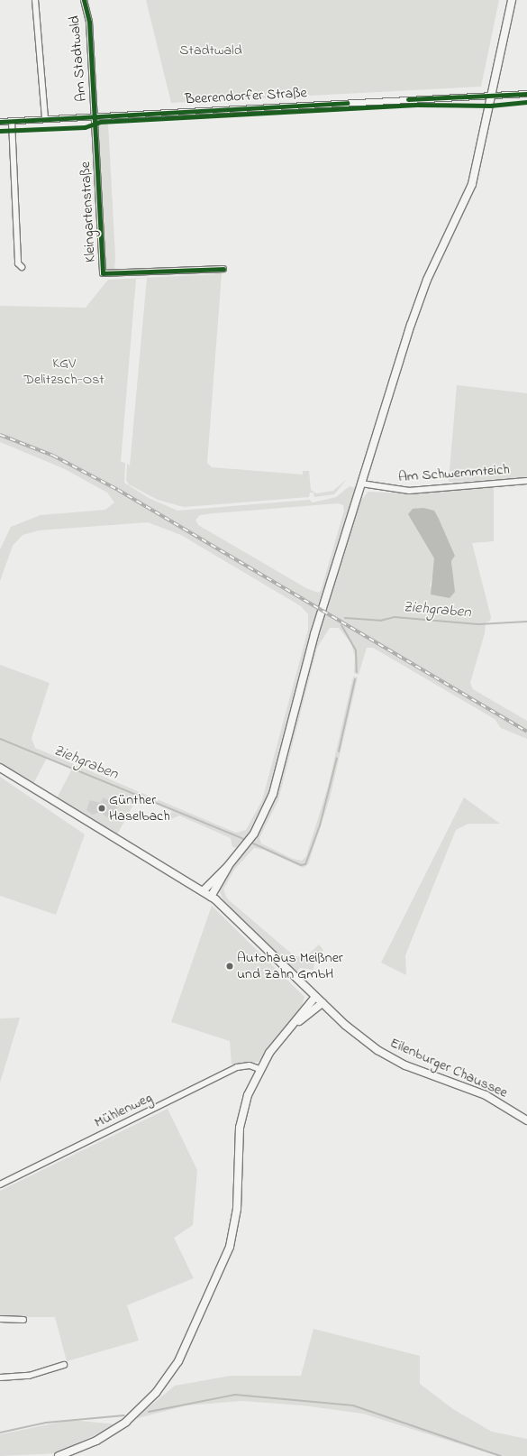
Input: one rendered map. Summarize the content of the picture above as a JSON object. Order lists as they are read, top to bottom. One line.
{"streets":{"main road":["Eilenburger Chaussee"],"street":["Am Stadtwald","Beerendorfer Straße","Kleingartenstraße","Am Schwemmteich","Mühlenweg"]},"crossings":[["Am Stadtwald","Beerendorfer Straße"],["Am Stadtwald","Kleingartenstraße"],["Beerendorfer Straße","Kleingartenstraße"]],"water":["Ziehgraben"],"parks":["Stadtwald","KGV Delitzsch-Ost"],"places":["Günther Haselbach","Autohaus Meißner und Zahn GmbH"]}
